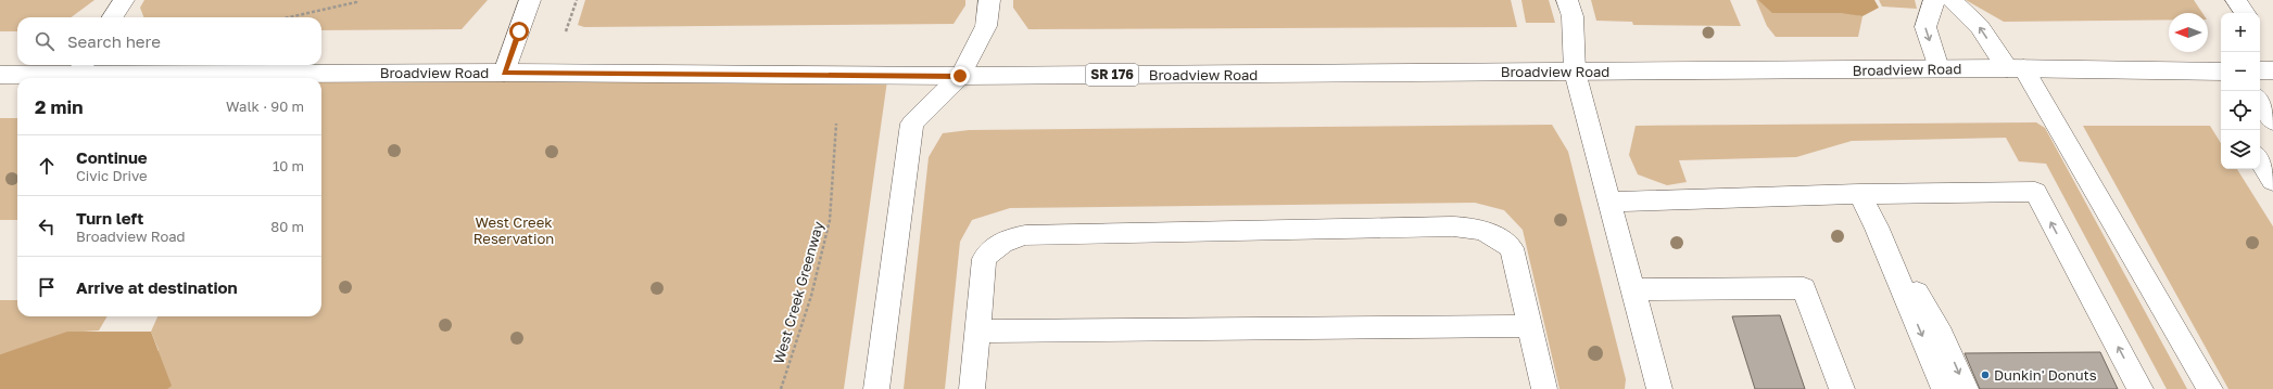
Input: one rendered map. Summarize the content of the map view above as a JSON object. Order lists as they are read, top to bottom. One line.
{"streets":{"main road":["Broadview Road","SR 176"],"path":["West Creek Greenway"]},"parks":["West Creek Reservation"],"places":["Dunkin' Donuts"],"north":"left","page":{"map_buttons":["+","−"],"search":"Search here","heading":["2 min","Walk · 90 m"],"list":[["Continue","Civic Drive","10 m"],["Turn left","Broadview Road","80 m"],"Arrive at destination"]}}
